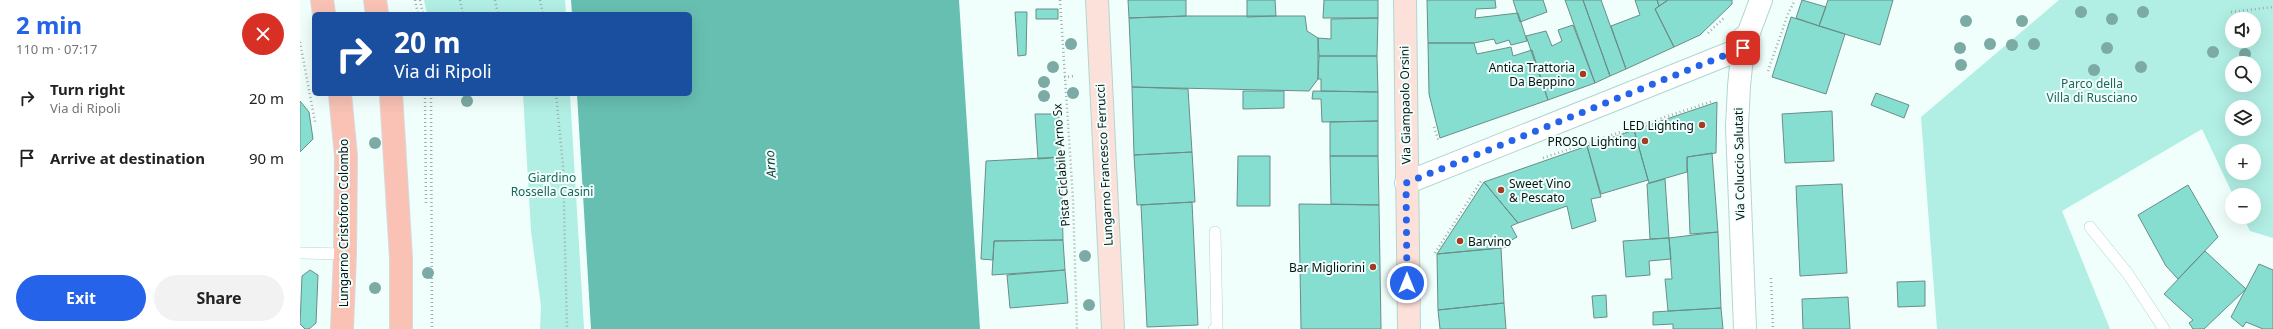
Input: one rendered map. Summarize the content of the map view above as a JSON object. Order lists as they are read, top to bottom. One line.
{"streets":{"main road":["Lungarno Cristoforo Colombo"],"street":["Via Giampaolo Orsini","Via Coluccio Salutati","Lungarno Francesco Ferrucci"],"path":["Pista Ciclabile Arno Sx"]},"water":["Arno"],"parks":["Parco della Villa di Rusciano","Giardino Rossella Casini"],"places":["Antica Trattoria Da Beppino","LED Lighting","PROSO Lighting","Sweet Vino & Pescato","Barvino","Bar Migliorini"],"page":{"heading":["2 min","110 m · 07:17"],"map_buttons":["+","−"],"turn":["20 m","Via di Ripoli"],"list":[{"name":"Turn right","note":"Via di Ripoli","value":"20 m"},{"name":"Arrive at destination","value":"90 m"}],"buttons":["Exit","Share"]}}
